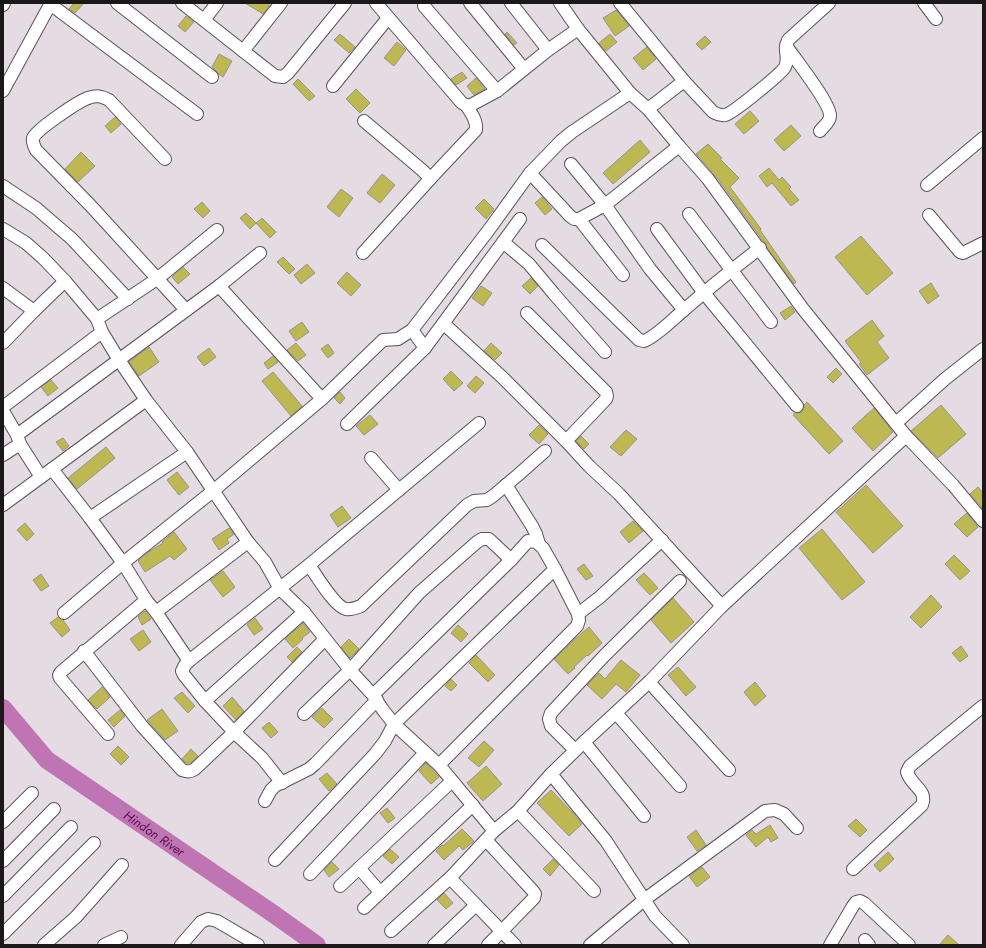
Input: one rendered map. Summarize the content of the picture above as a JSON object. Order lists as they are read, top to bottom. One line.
{"water":["Hindon River"]}
